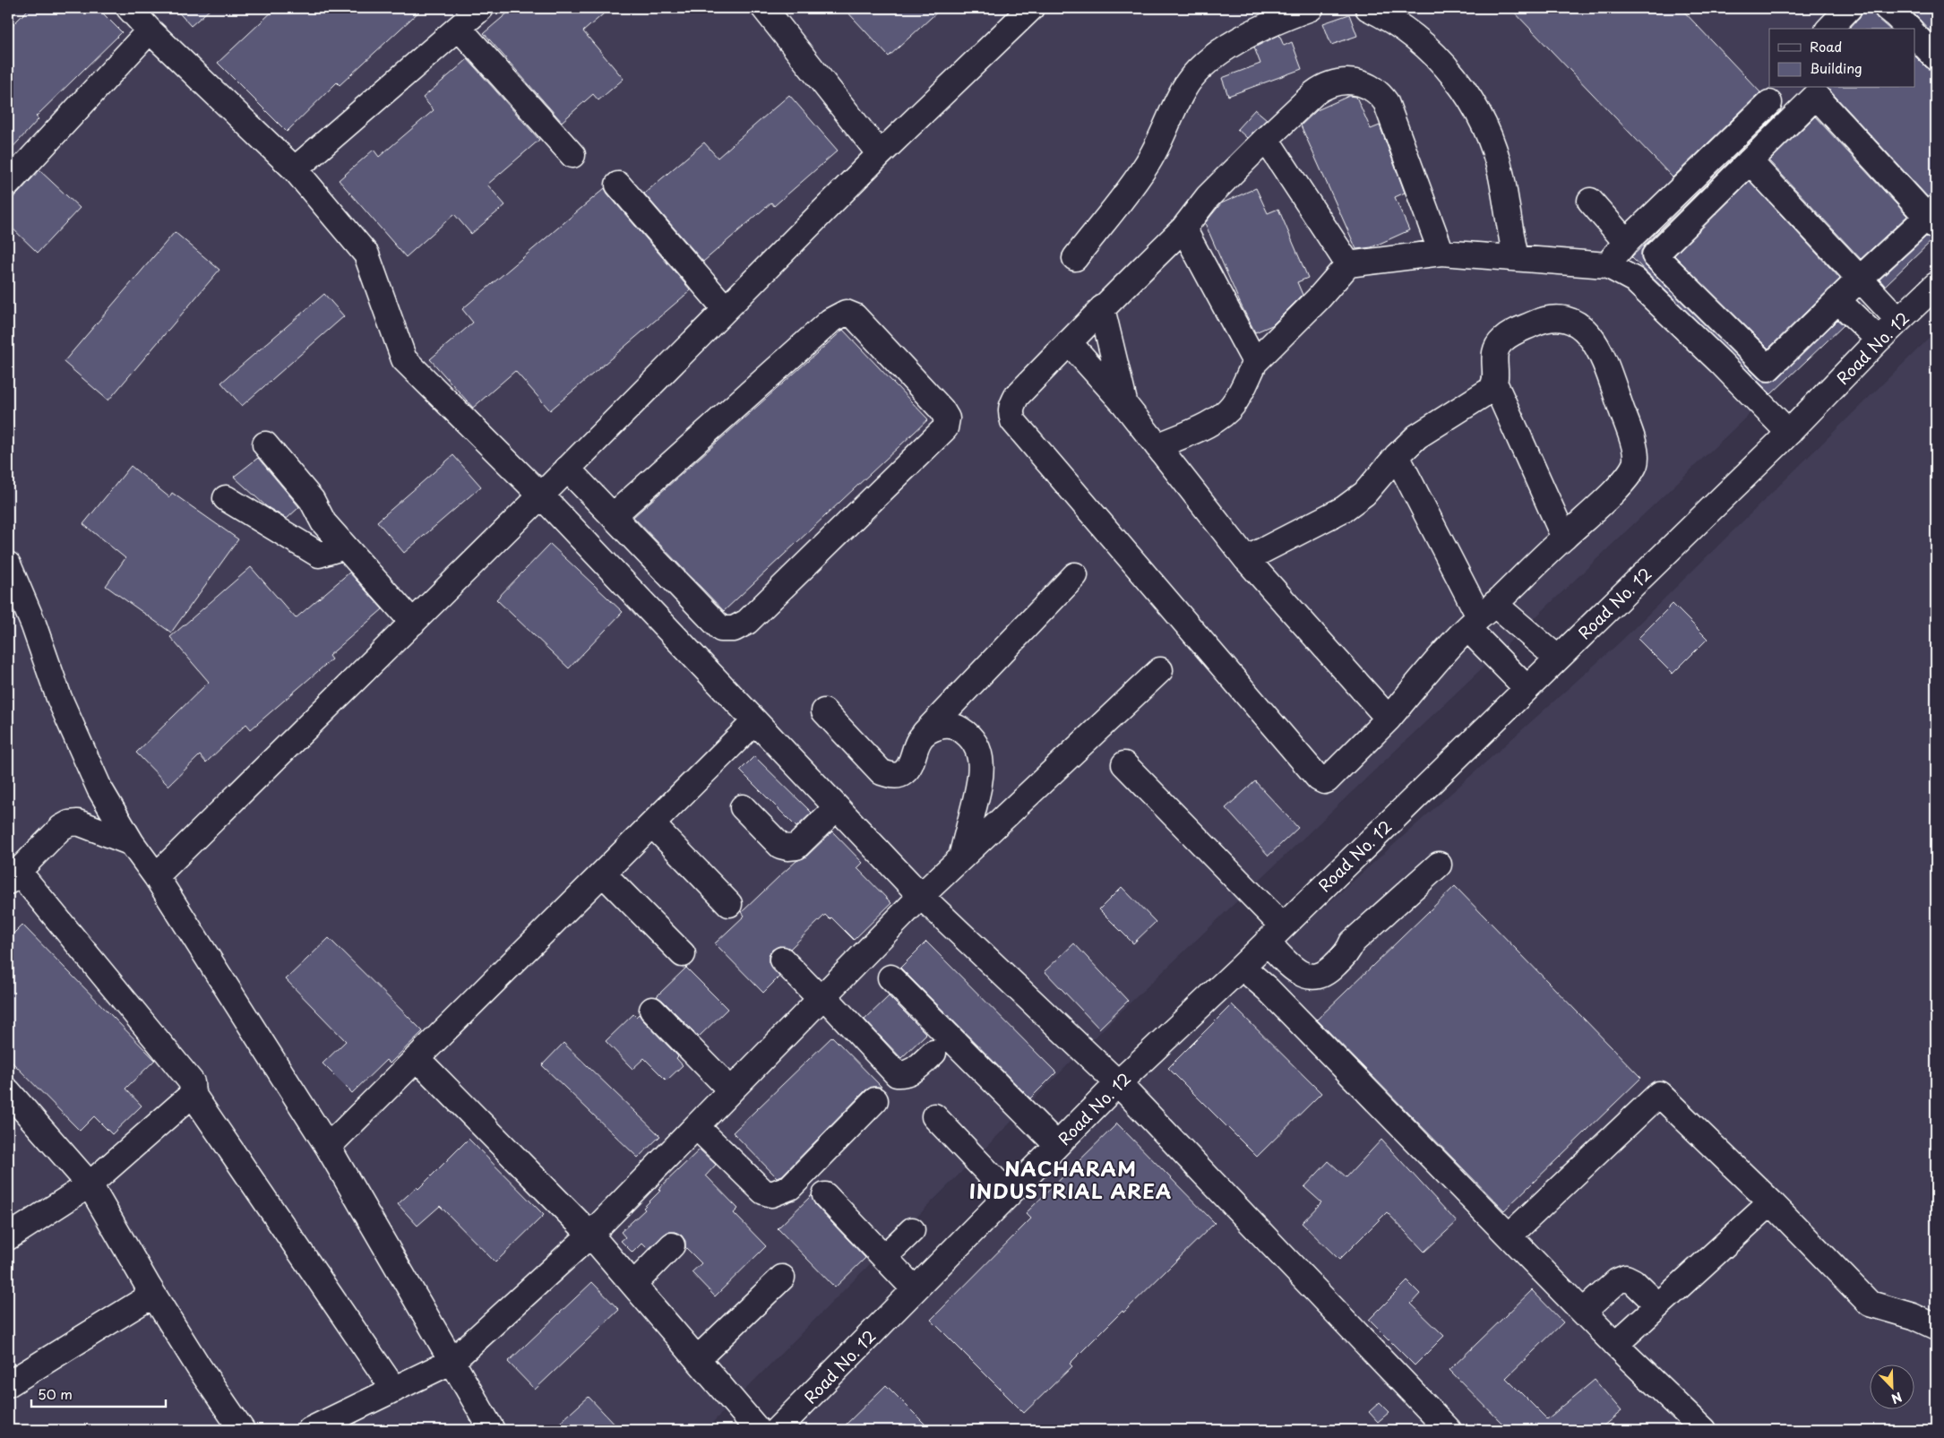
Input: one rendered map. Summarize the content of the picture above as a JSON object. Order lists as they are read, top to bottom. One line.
{"streets":{"street":["Road No. 12"]},"districts":["NACHARAM INDUSTRIAL AREA"],"legend":["Road","Building"],"scale_bar":"50 m","north":"bottom right"}
